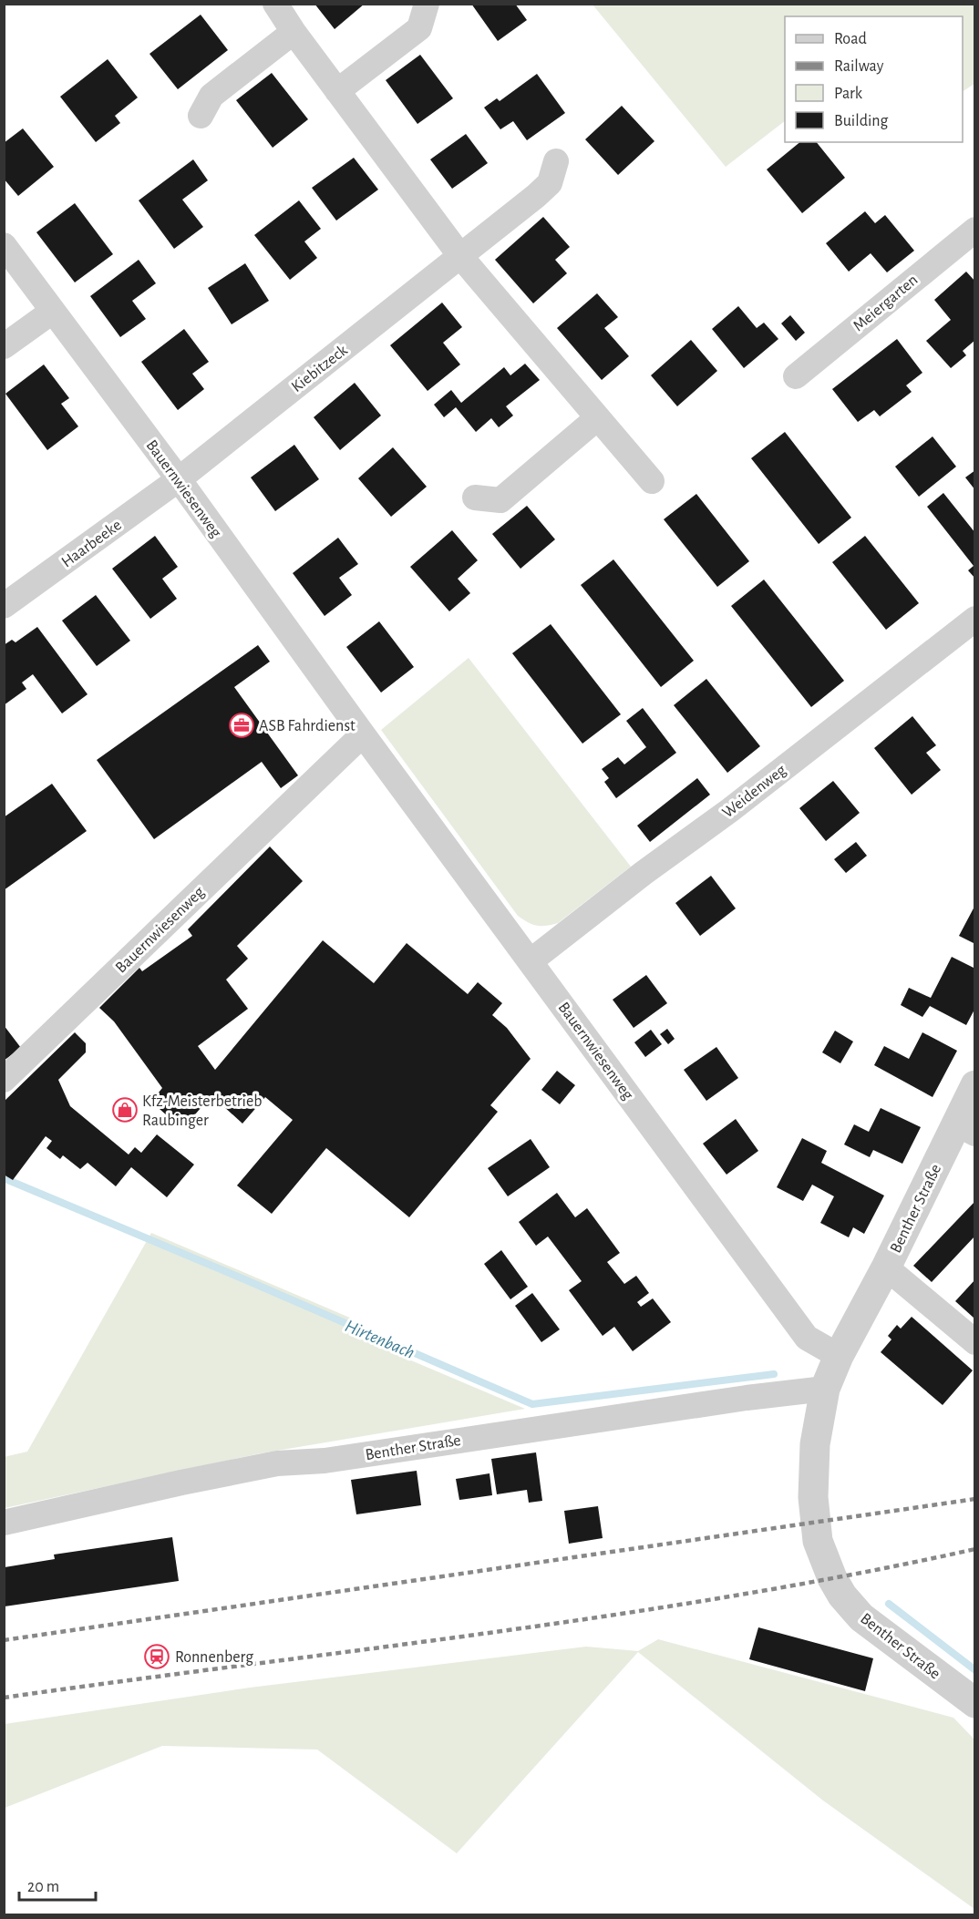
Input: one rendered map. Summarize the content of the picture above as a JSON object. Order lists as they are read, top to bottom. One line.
{"streets":{"street":["Meiergarten","Kiebitzeck","Bauernwiesenweg","Haarbeeke","Weidenweg","Benther Straße"]},"crossings":[["Kiebitzeck","Bauernwiesenweg"],["Kiebitzeck","Haarbeeke"],["Bauernwiesenweg","Haarbeeke"],["Bauernwiesenweg","Weidenweg"],["Bauernwiesenweg","Benther Straße"]],"water":["Hirtenbach"],"places":{"office":["ASB Fahrdienst"],"shop":["Kfz-Meisterbetrieb Raubinger"],"station":["Ronnenberg"]},"legend":["Road","Railway","Park","Building"],"scale_bar":"20 m"}
